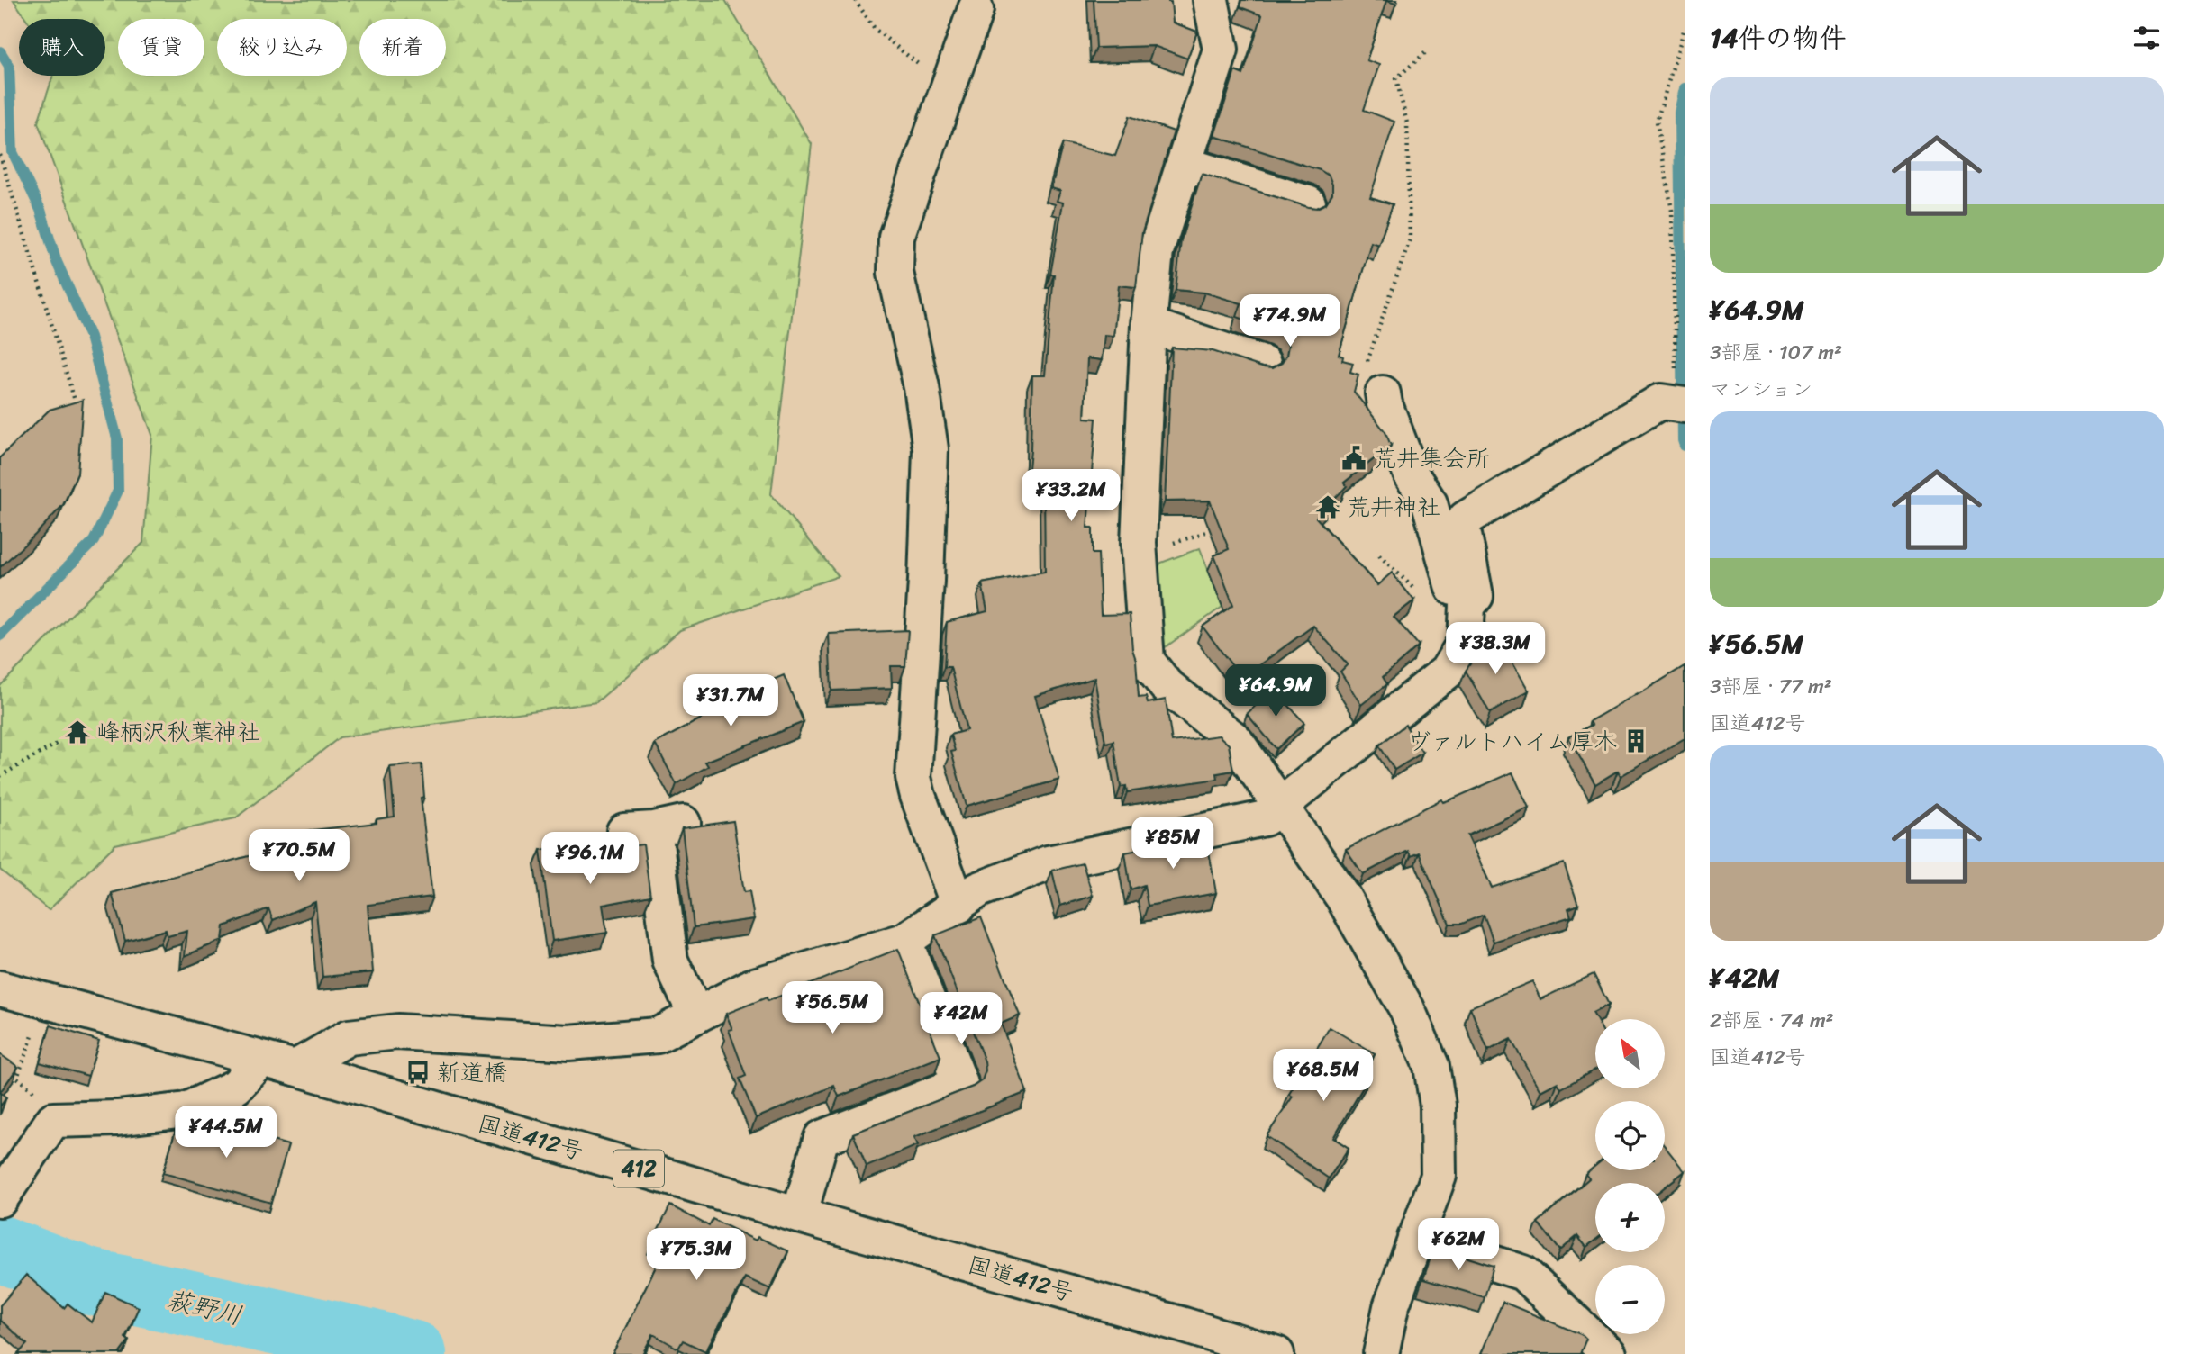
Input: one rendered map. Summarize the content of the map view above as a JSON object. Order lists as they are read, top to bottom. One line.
{"streets":{"main road":["国道412号","412"]},"water":["萩野川"],"places":{"public building":["荒井集会所"],"temple":["荒井神社","峰柄沢秋葉神社"],"building":["ヴァルトハイム厚木"],"bus stop":["新道橋"]},"north":"top left","page":{"heading":"14件の物件","chip":["購入","賃貸","絞り込み","新着"],"list":[{"name":"¥64.9M","note":"3部屋 · 107 m² · マンション"},{"name":"¥56.5M","note":"3部屋 · 77 m² · 国道412号"},{"name":"¥42M","note":"2部屋 · 74 m² · 国道412号"}],"price":["¥74.9M","¥33.2M","¥38.3M","¥64.9M","¥31.7M","¥85M","¥70.5M","¥96.1M","¥56.5M","¥42M","¥68.5M","¥44.5M","¥62M","¥75.3M"],"map_buttons":["+","−"]}}
